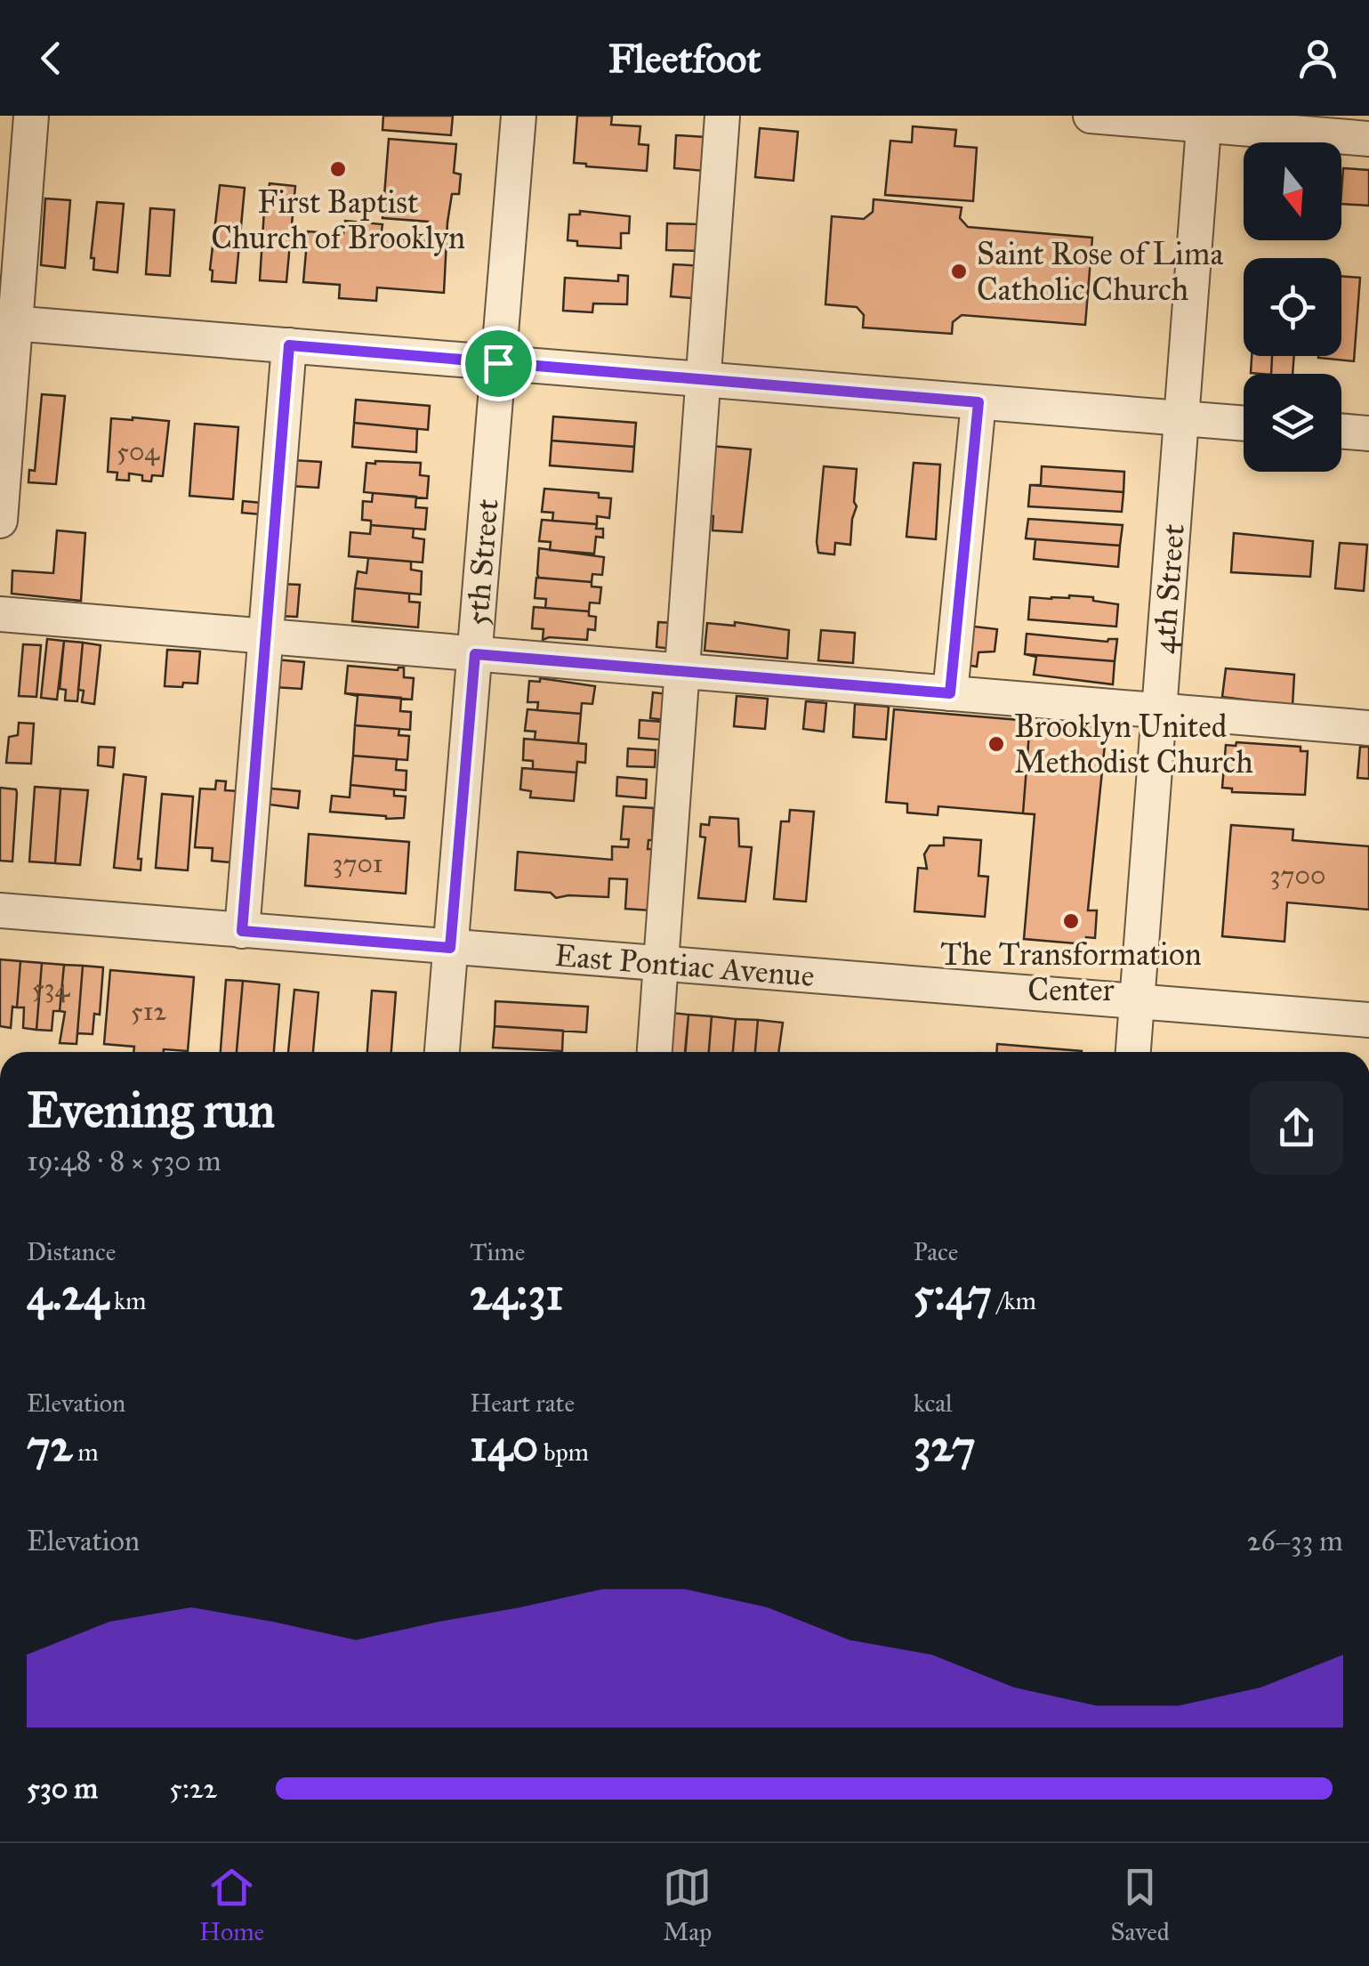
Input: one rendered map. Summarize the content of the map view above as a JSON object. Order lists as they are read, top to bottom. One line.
{"streets":{"street":["5th Street","4th Street","East Pontiac Avenue"]},"crossings":[["5th Street","East Pontiac Avenue"],["4th Street","East Pontiac Avenue"]],"places":["First Baptist Church of Brooklyn","Saint Rose of Lima Catholic Church","Brooklyn United Methodist Church","The Transformation Center"],"house_numbers":["504","3701","3700","534","512"],"north":"bottom","page":{"header":"Fleetfoot","heading":["Evening run","19:48 · 8 × 530 m"],"stats":[["Distance","4.24 km"],["Time","24:31"],["Pace","5:47 /km"],["Elevation","72 m"],["Heart rate","140 bpm"],["kcal","327"]],"chart":["Elevation","26–33 m"],"list":[{"name":"530 m","note":"5:22"}],"tabs":["Home","Map","Saved"]}}
